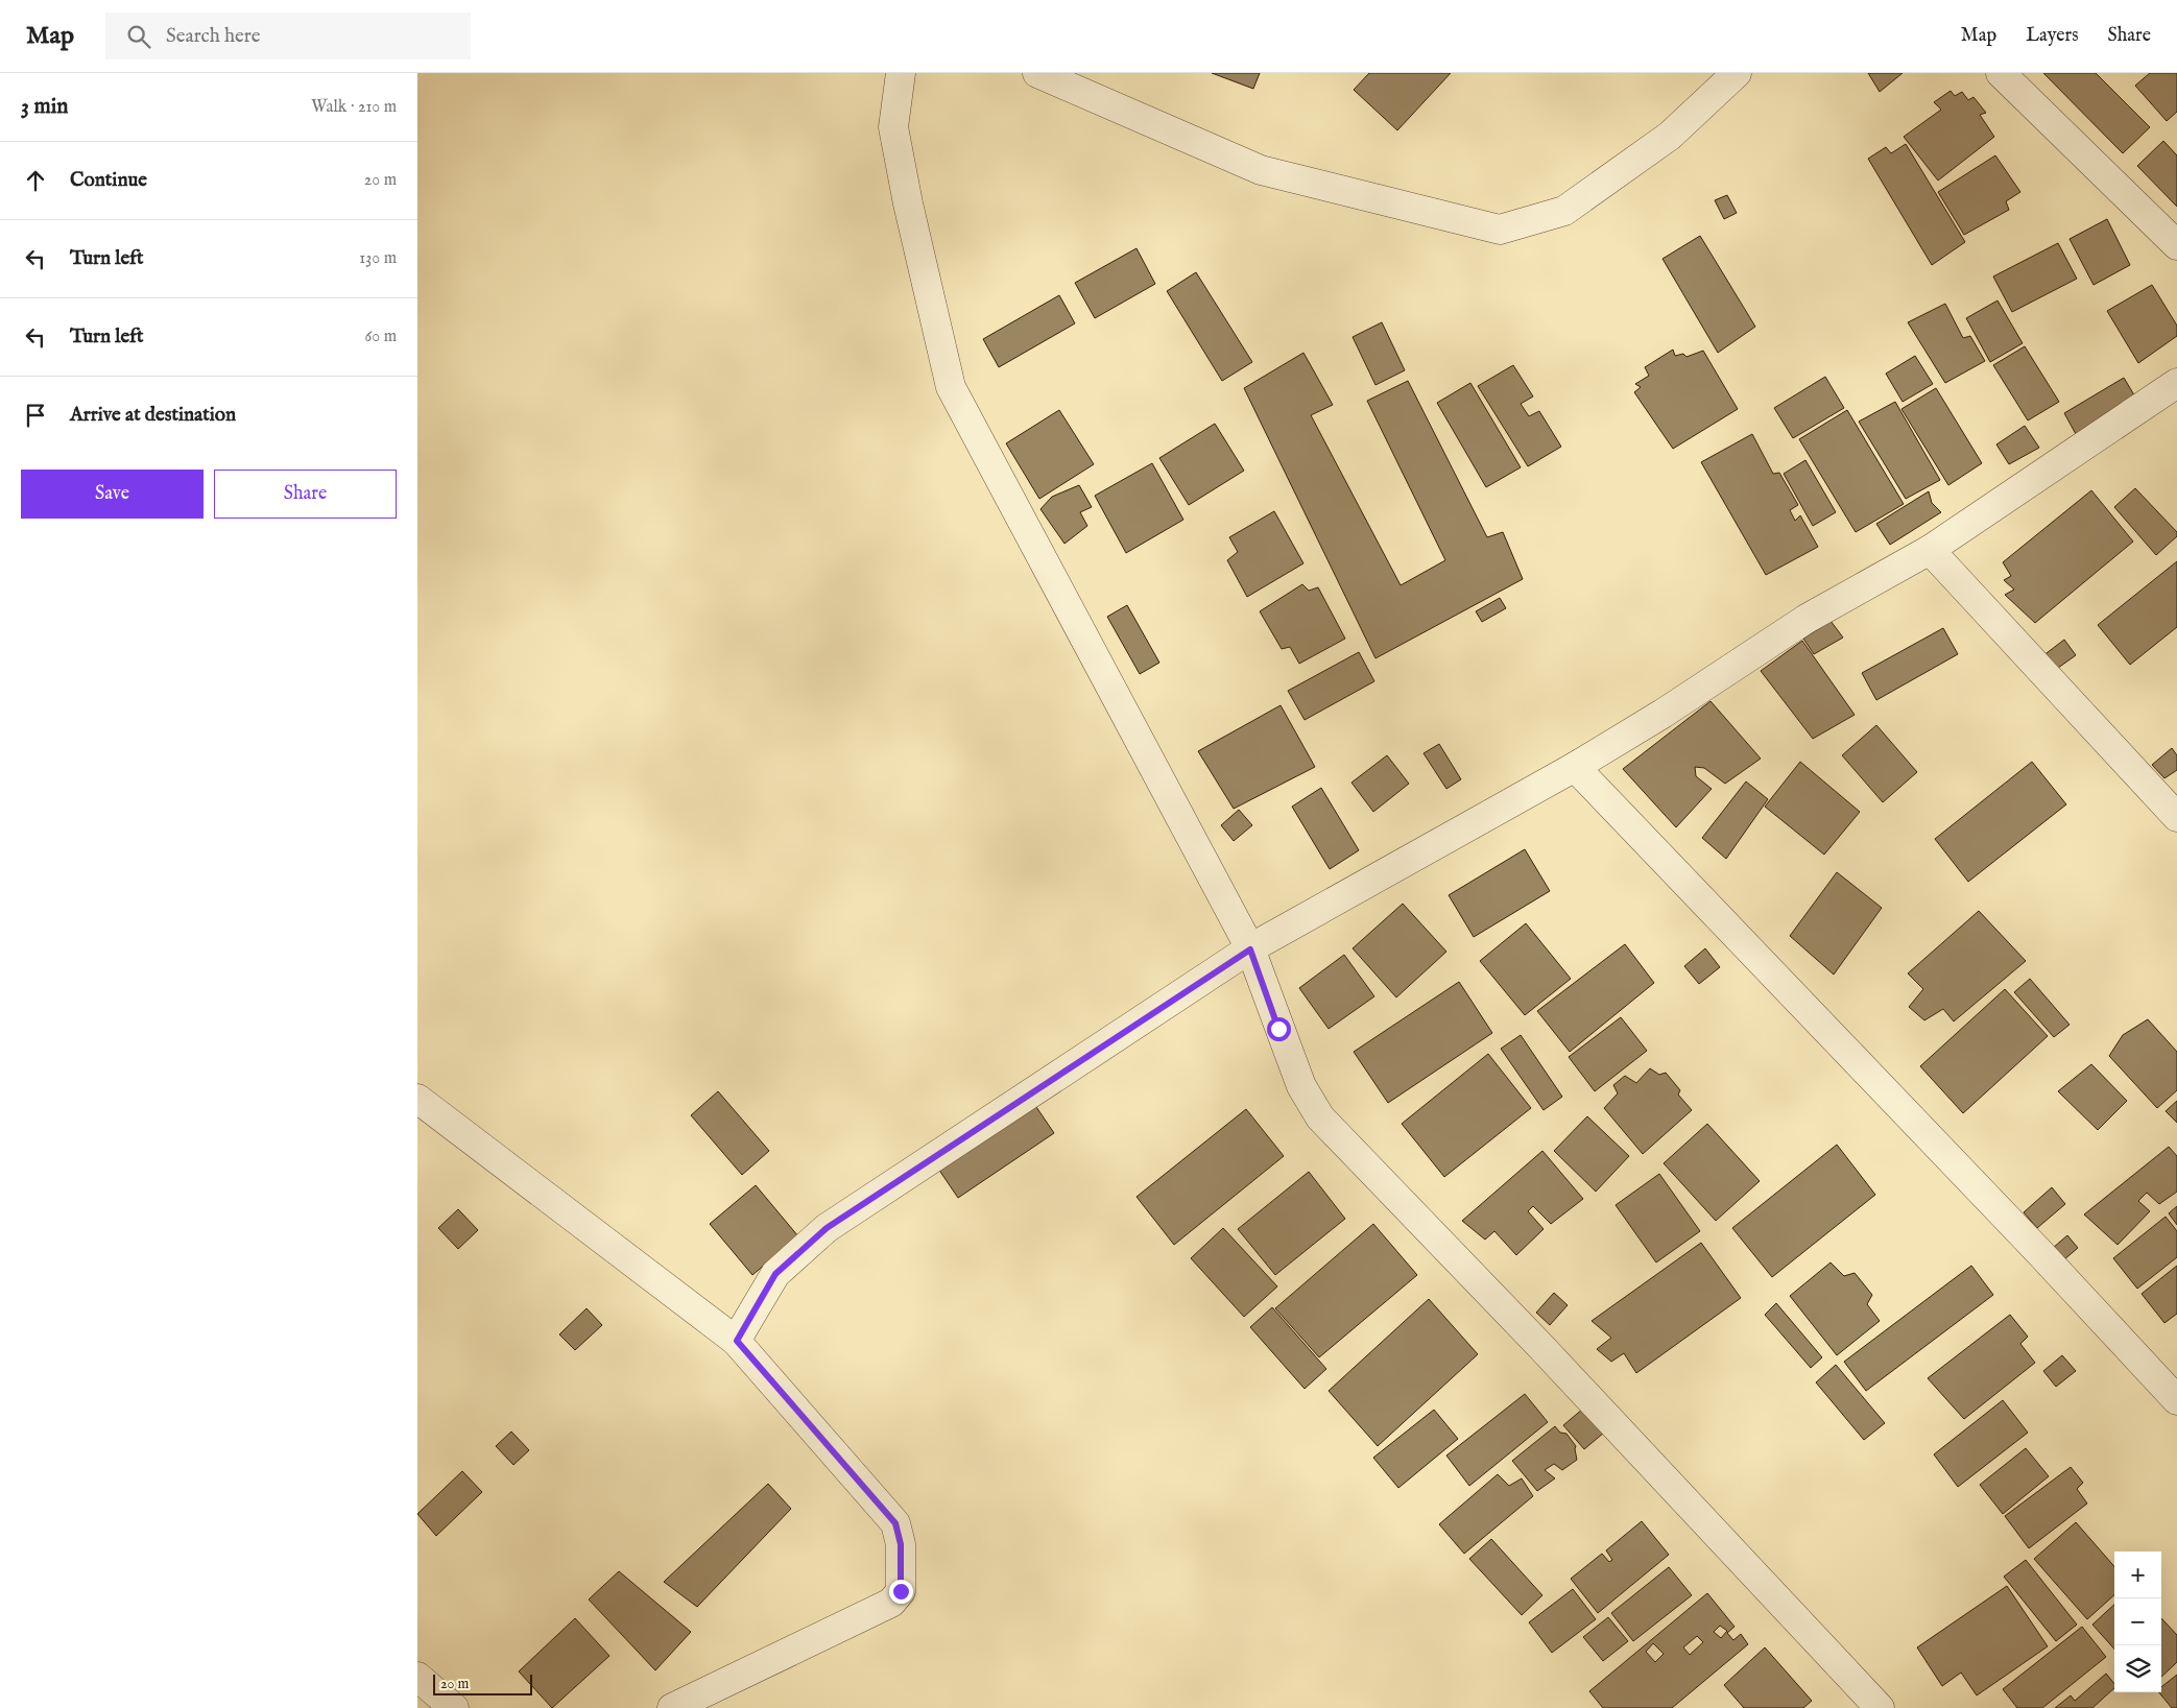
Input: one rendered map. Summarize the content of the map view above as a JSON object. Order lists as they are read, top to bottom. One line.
{"scale_bar":"20 m","page":{"header":"Map","search":"Search here","nav":["Map","Layers","Share"],"heading":["3 min","Walk · 210 m"],"list":[["Continue","20 m"],["Turn left","130 m"],["Turn left","60 m"],"Arrive at destination"],"buttons":["Save","Share"],"map_buttons":["+","−"],"scale":"20 m"}}
